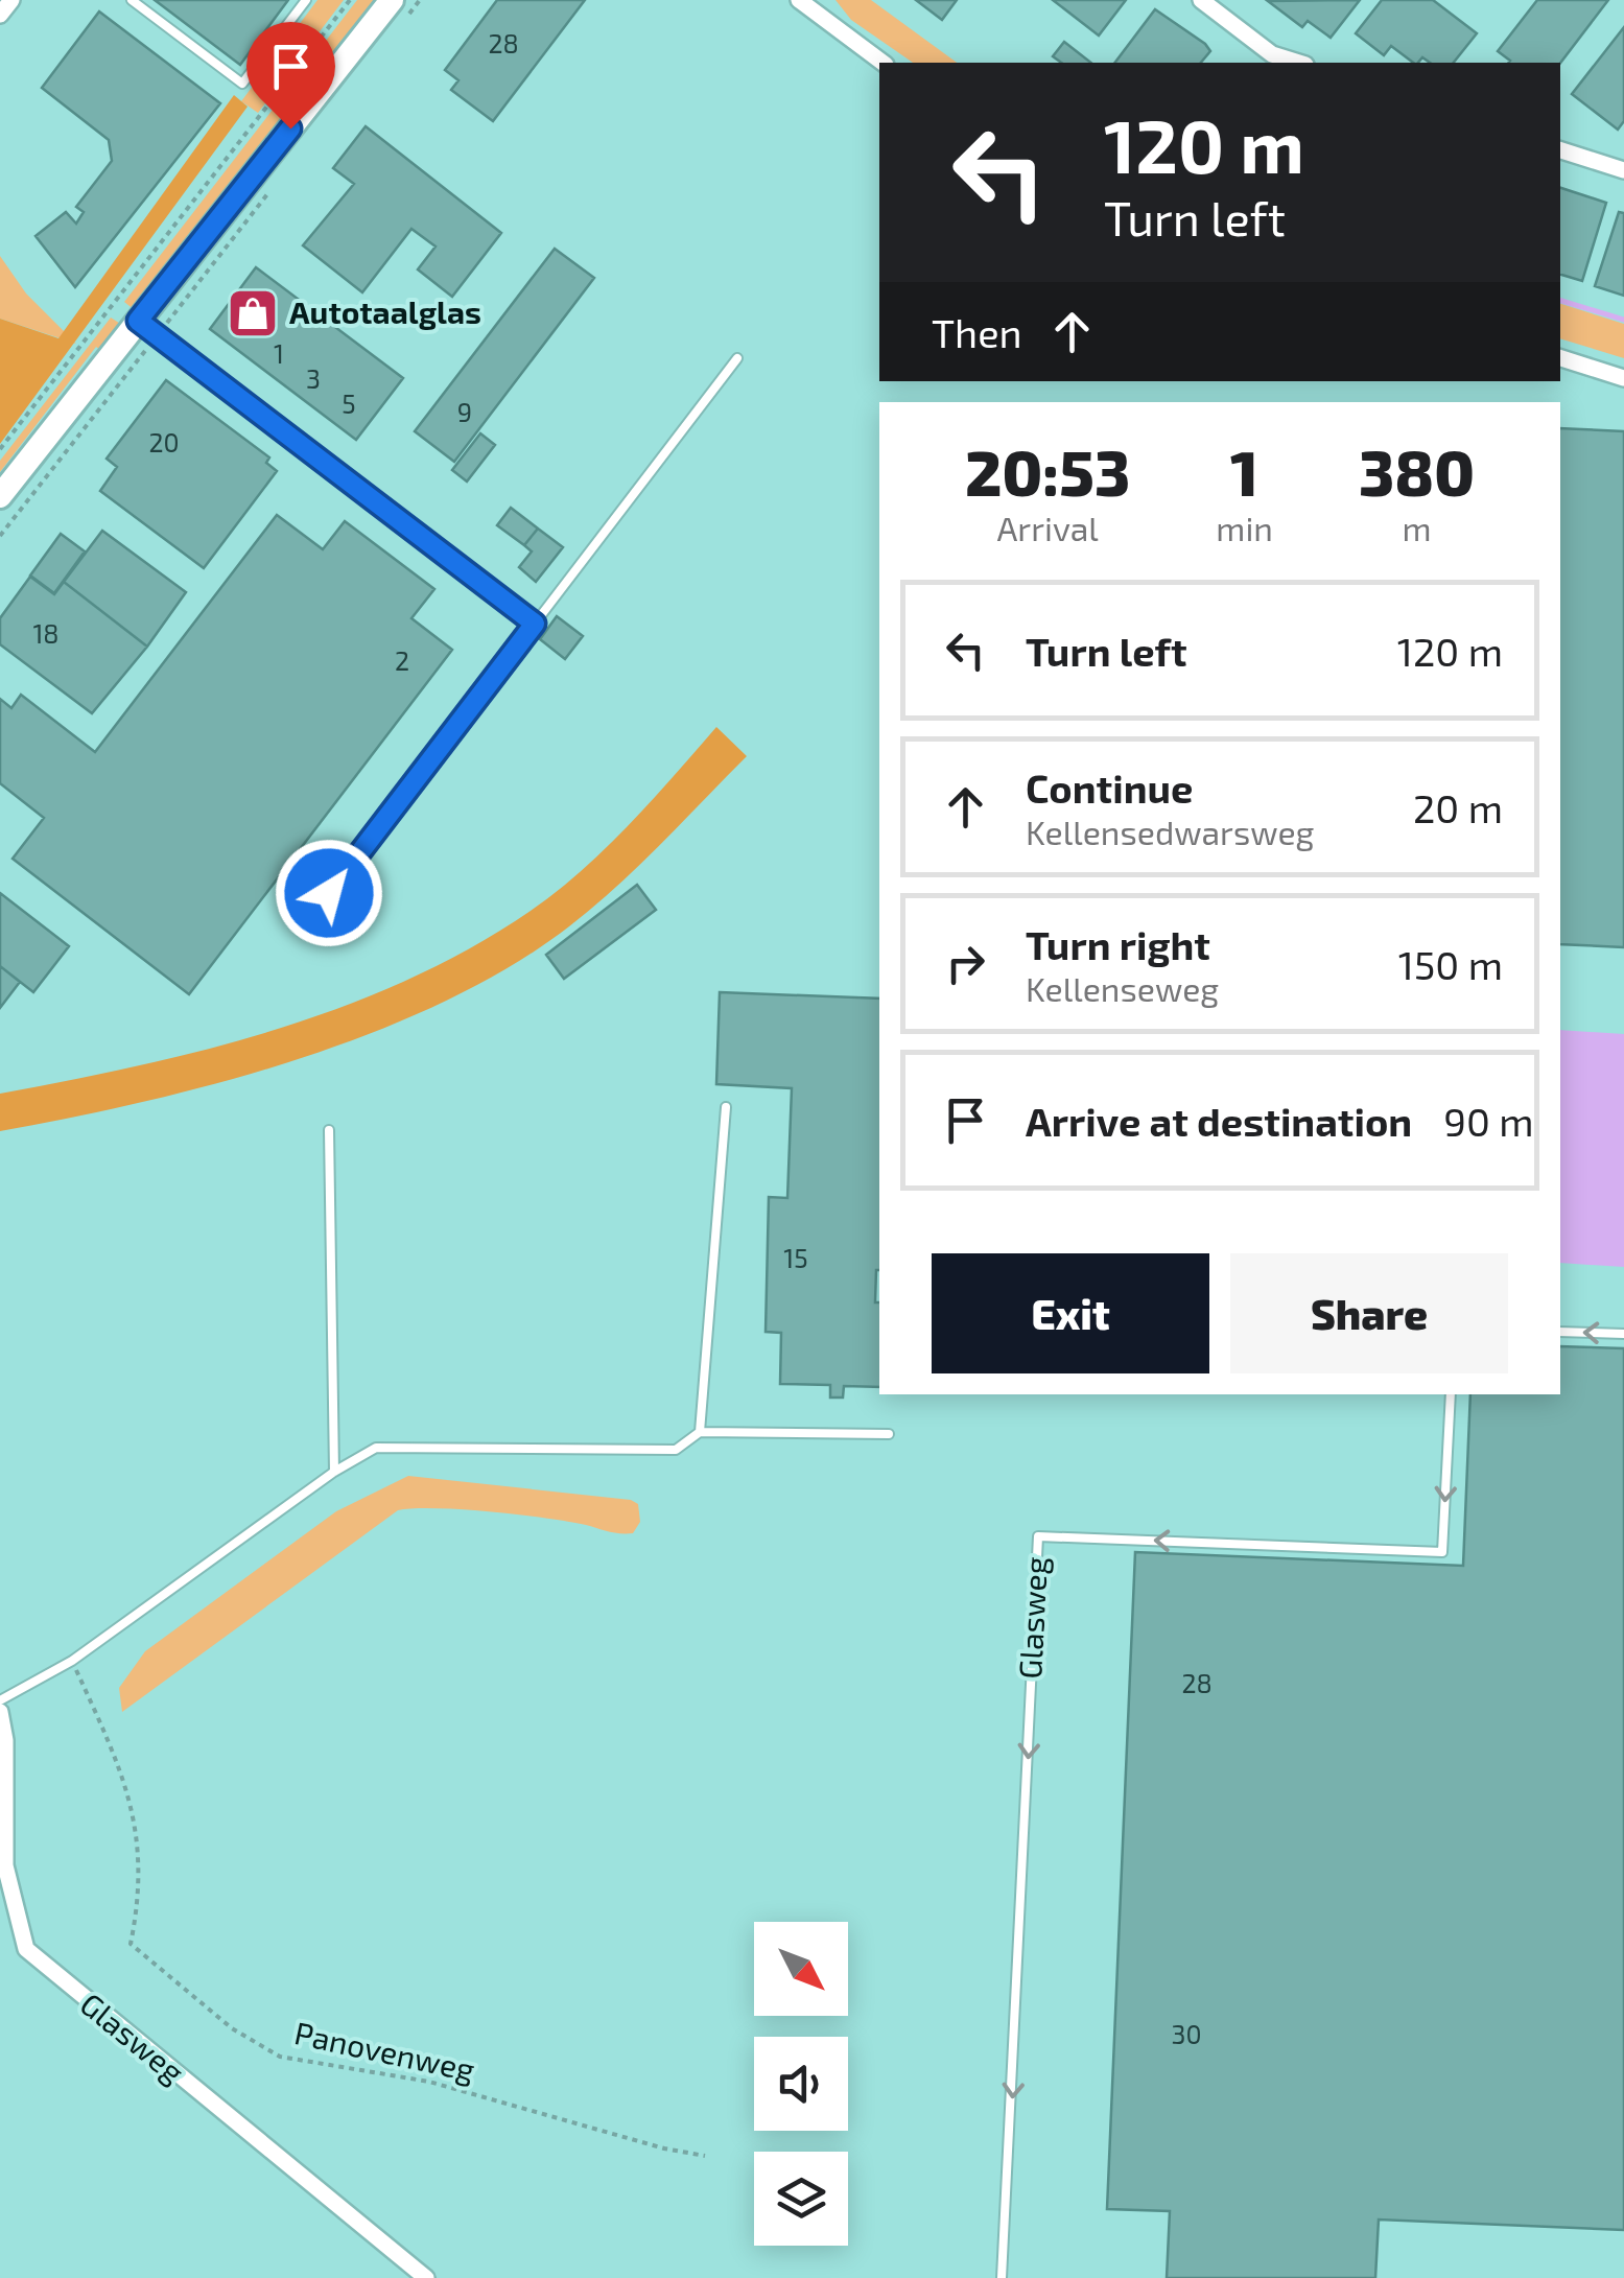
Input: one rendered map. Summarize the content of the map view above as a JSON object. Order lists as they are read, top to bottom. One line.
{"streets":{"street":["Glasweg"],"path":["Panovenweg"]},"places":{"shop":["Autotaalglas"]},"house_numbers":["28","1","3","5","9","20","18","2","15","28","30"],"north":"bottom right","page":{"turn":["120 m","Turn left"],"then":"Then","eta":["20:53","Arrival","1","min","380","m"],"list":[{"name":"Turn left","value":"120 m"},{"name":"Continue","note":"Kellensedwarsweg","value":"20 m"},{"name":"Turn right","note":"Kellenseweg","value":"150 m"},{"name":"Arrive at destination","value":"90 m"}],"buttons":["Exit","Share"]}}
